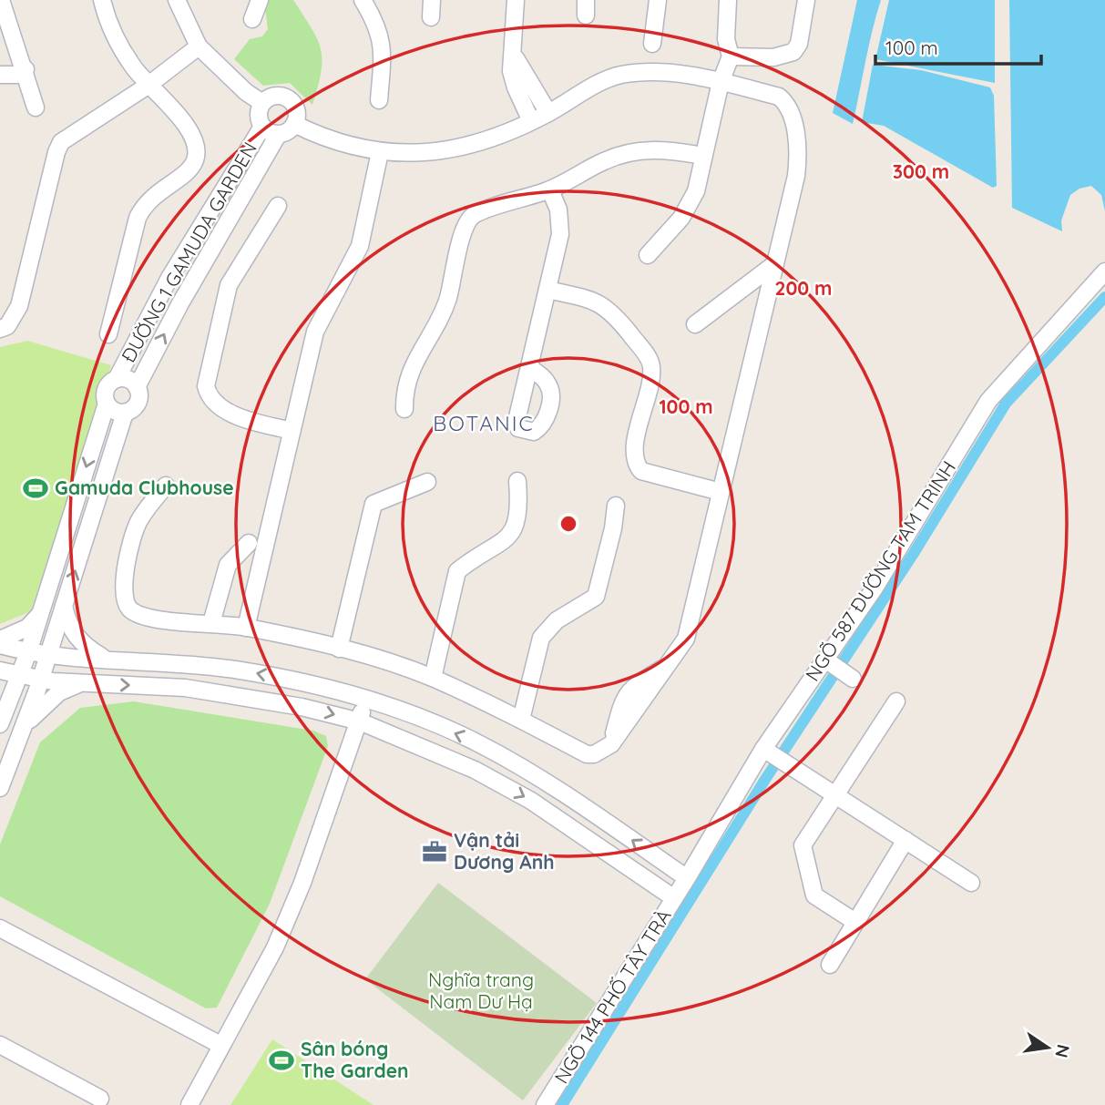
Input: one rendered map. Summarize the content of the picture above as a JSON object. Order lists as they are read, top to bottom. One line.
{"streets":{"street":["ĐƯỜNG 1 GAMUDA GARDEN","NGÕ 587 ĐƯỜNG TAM TRINH","NGÕ 144 PHỐ TÂY TRÀ"]},"crossings":[["NGÕ 587 ĐƯỜNG TAM TRINH","NGÕ 144 PHỐ TÂY TRÀ"]],"districts":["BOTANIC"],"parks":["Nghĩa trang Nam Dư Hạ"],"places":{"sports":["Gamuda Clubhouse","Sân bóng The Garden"],"office":["Vận tải Dương Anh"]},"scale_bar":"100 m","north":"right","rings":["300 m","200 m","100 m"]}
